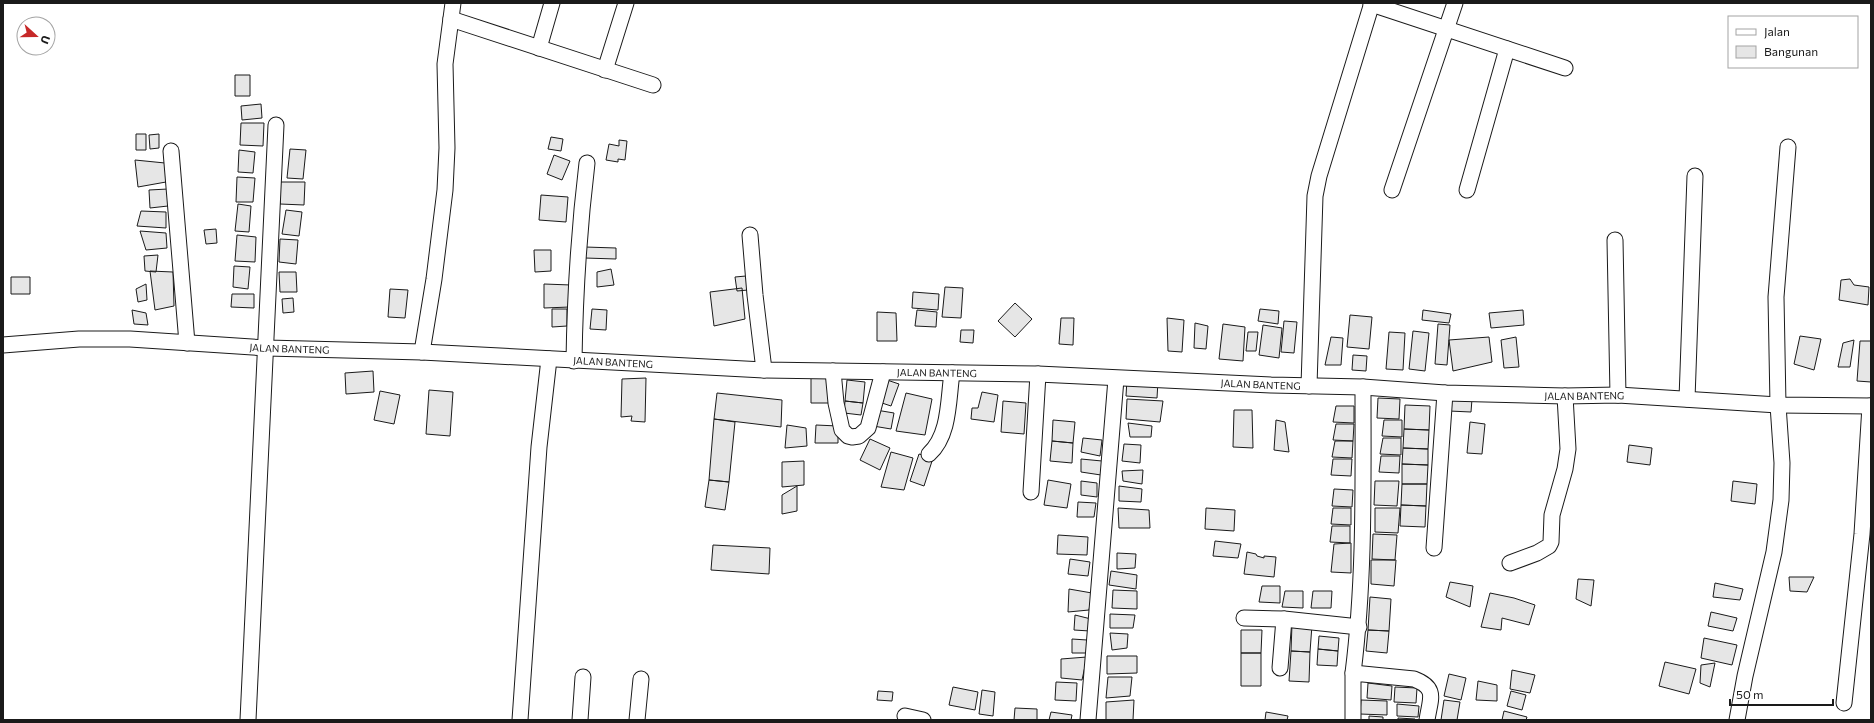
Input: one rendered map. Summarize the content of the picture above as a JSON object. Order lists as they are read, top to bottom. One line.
{"streets":{"street":["JALAN BANTENG"]},"legend":["Jalan","Bangunan"],"scale_bar":"50 m","north":"right"}
